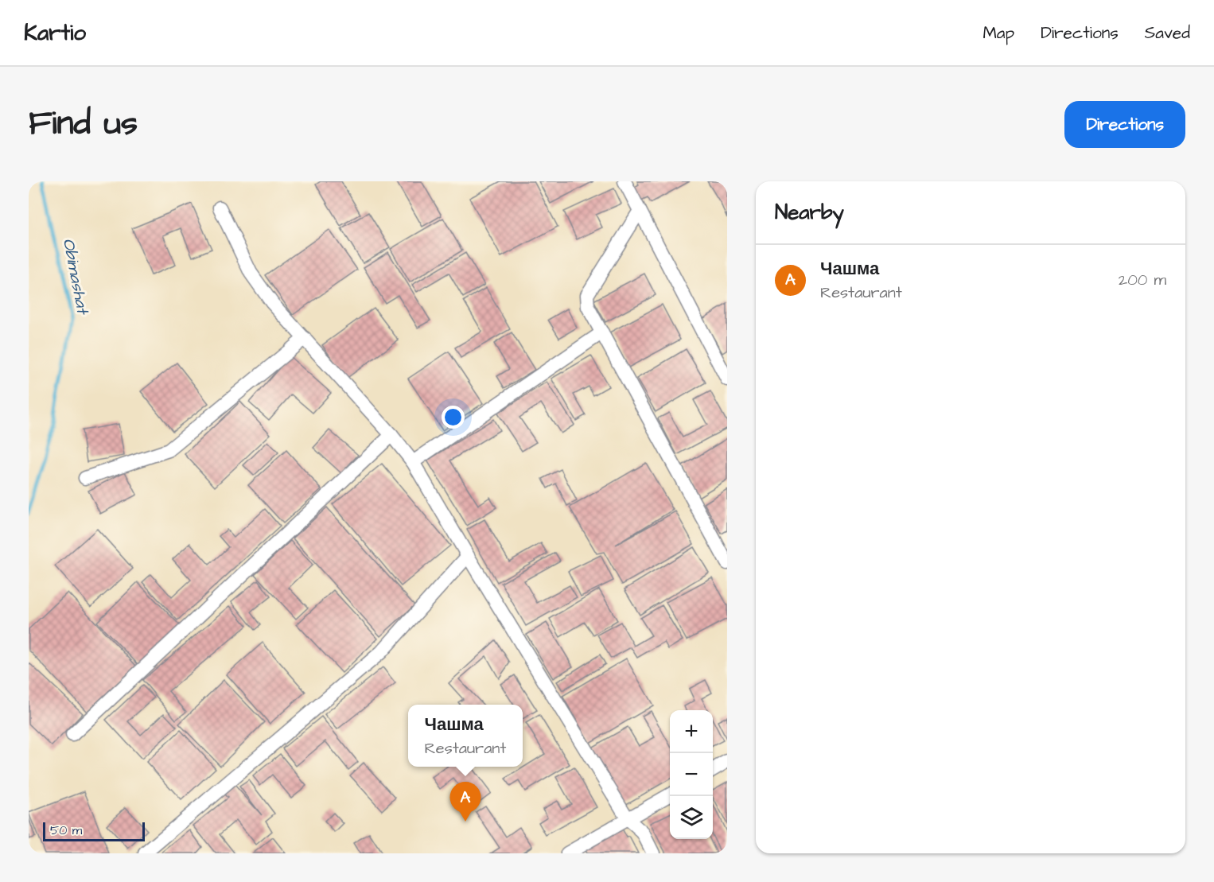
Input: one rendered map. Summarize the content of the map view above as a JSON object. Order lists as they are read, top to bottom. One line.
{"water":["Obimashat"],"scale_bar":"50 m","page":{"header":"Kartio","nav":["Map","Directions","Saved"],"title":"Find us","buttons":"Directions","heading":"Nearby","list":[{"mark":"A","name":"Чашма","note":"Restaurant","value":"200 m"}],"popup":["Чашма","Restaurant"],"map_buttons":["+","−"],"pins":"A","scale":"50 m"}}
